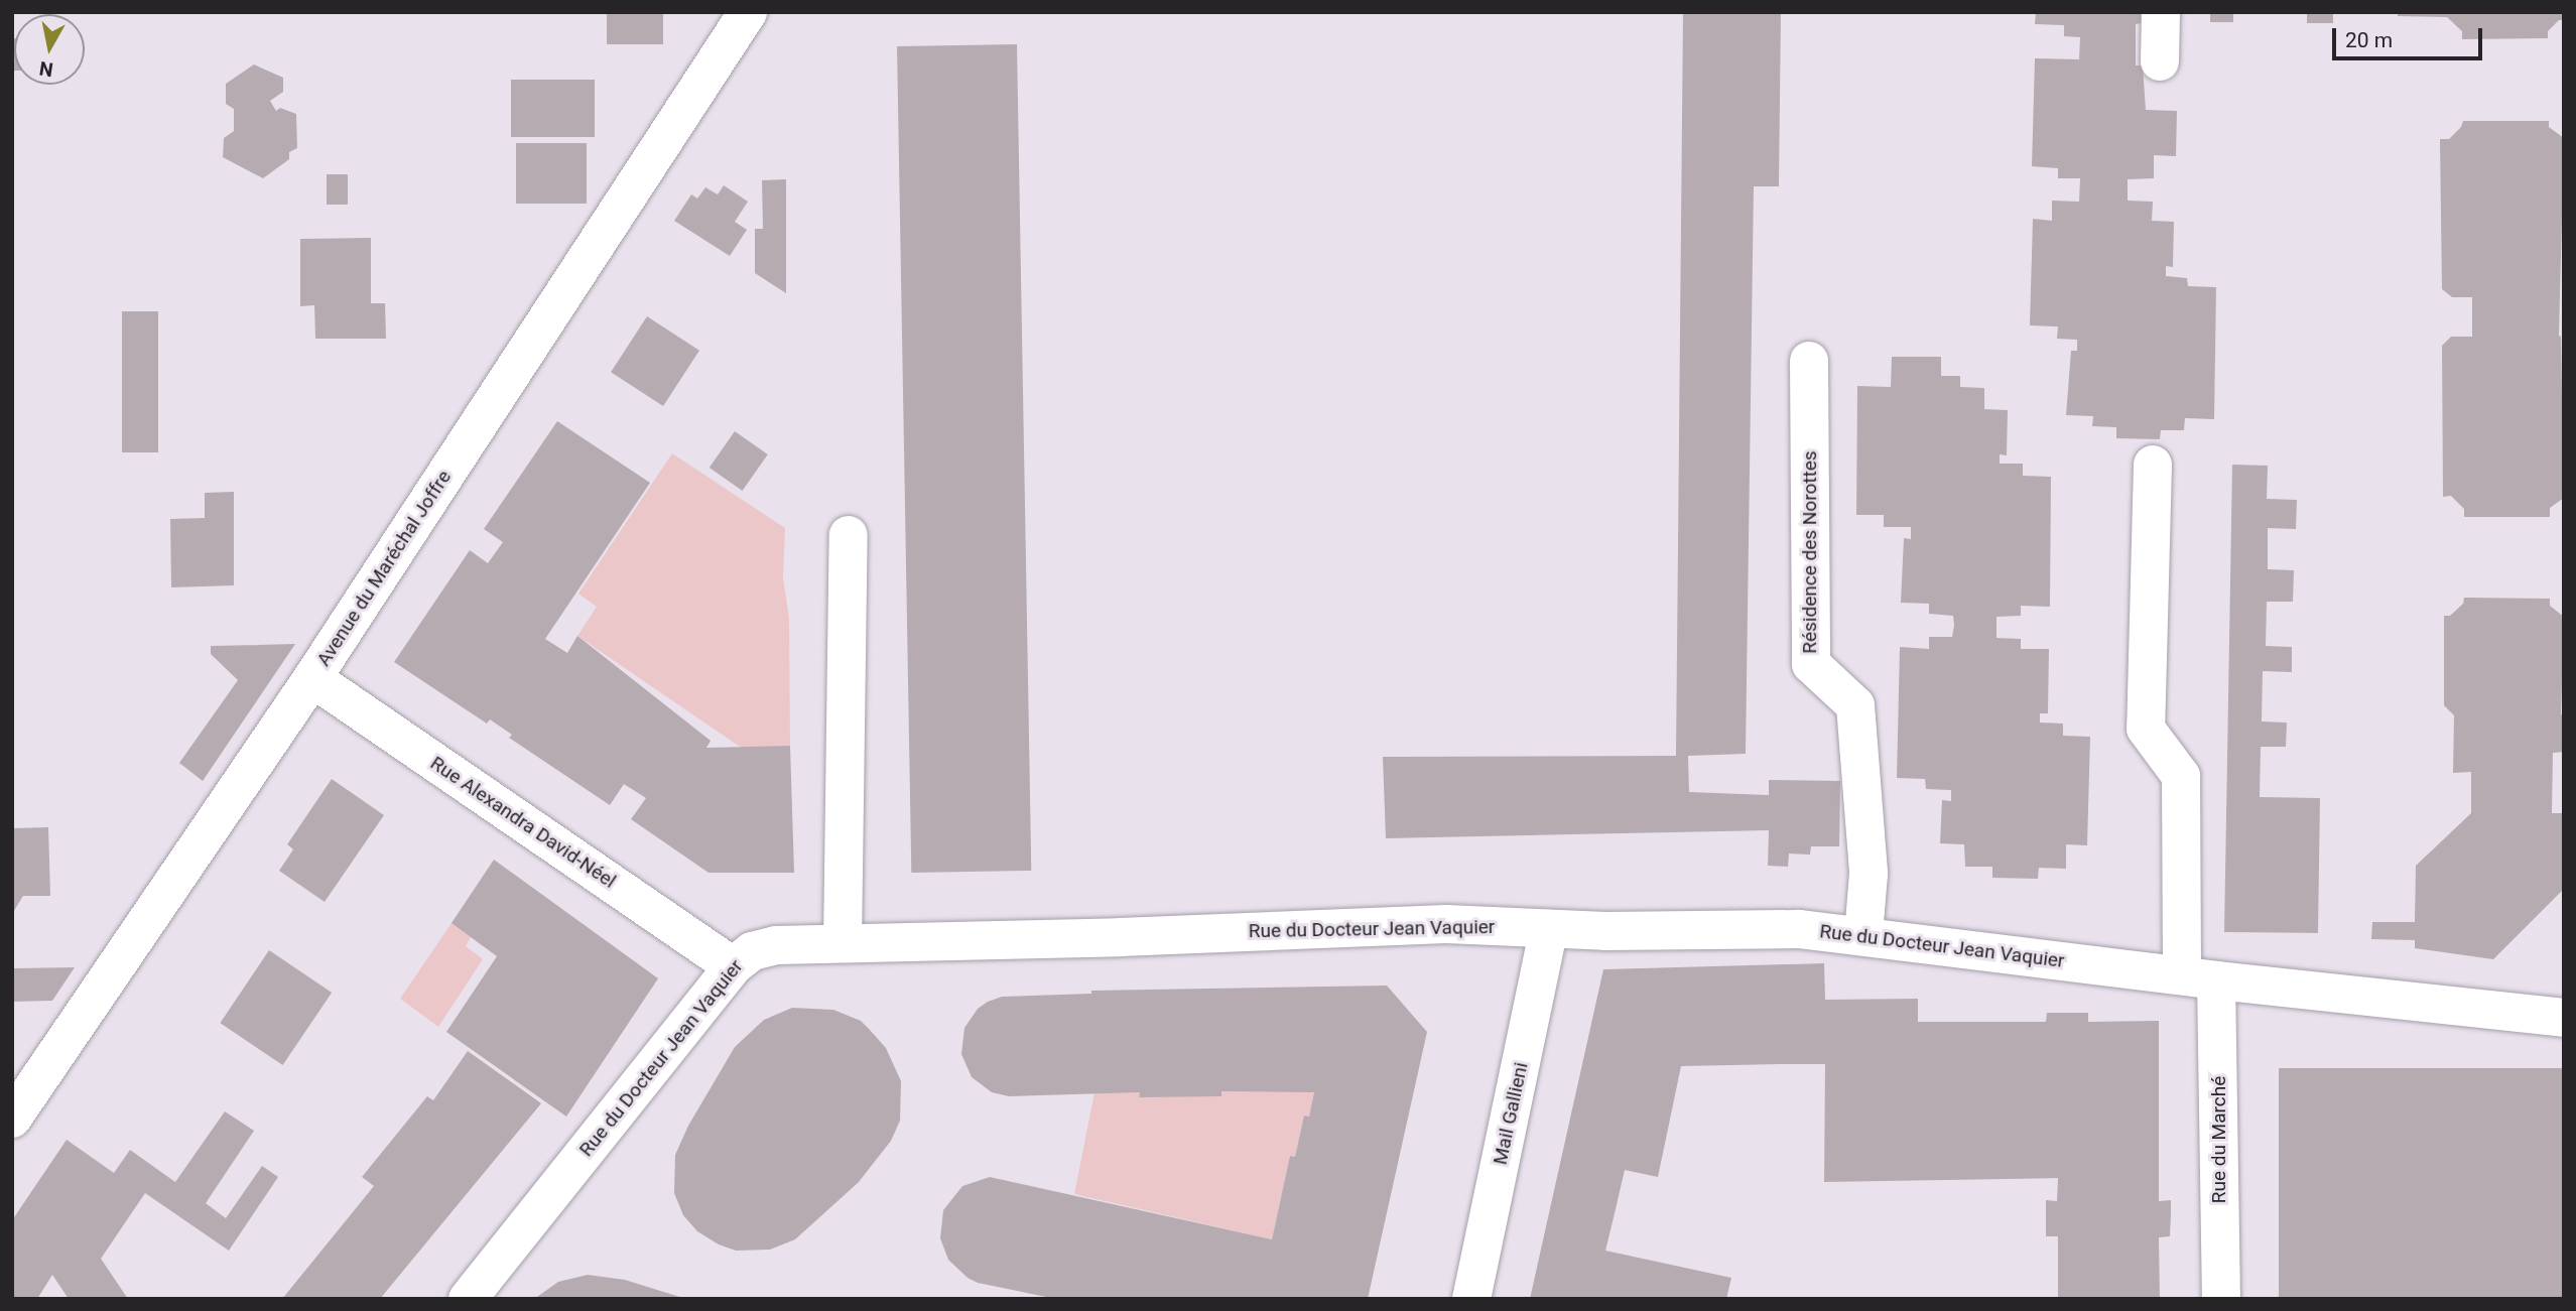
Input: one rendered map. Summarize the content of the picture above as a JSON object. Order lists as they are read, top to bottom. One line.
{"streets":{"street":["Résidence des Norottes","Avenue du Maréchal Joffre","Rue Alexandra David-Néel","Rue du Docteur Jean Vaquier","Mail Gallieni","Rue du Marché"]},"crossings":[["Résidence des Norottes","Rue du Docteur Jean Vaquier"],["Avenue du Maréchal Joffre","Rue Alexandra David-Néel"],["Rue Alexandra David-Néel","Rue du Docteur Jean Vaquier"],["Rue du Docteur Jean Vaquier","Mail Gallieni"],["Rue du Docteur Jean Vaquier","Rue du Marché"]],"scale_bar":"20 m","north":"bottom"}
